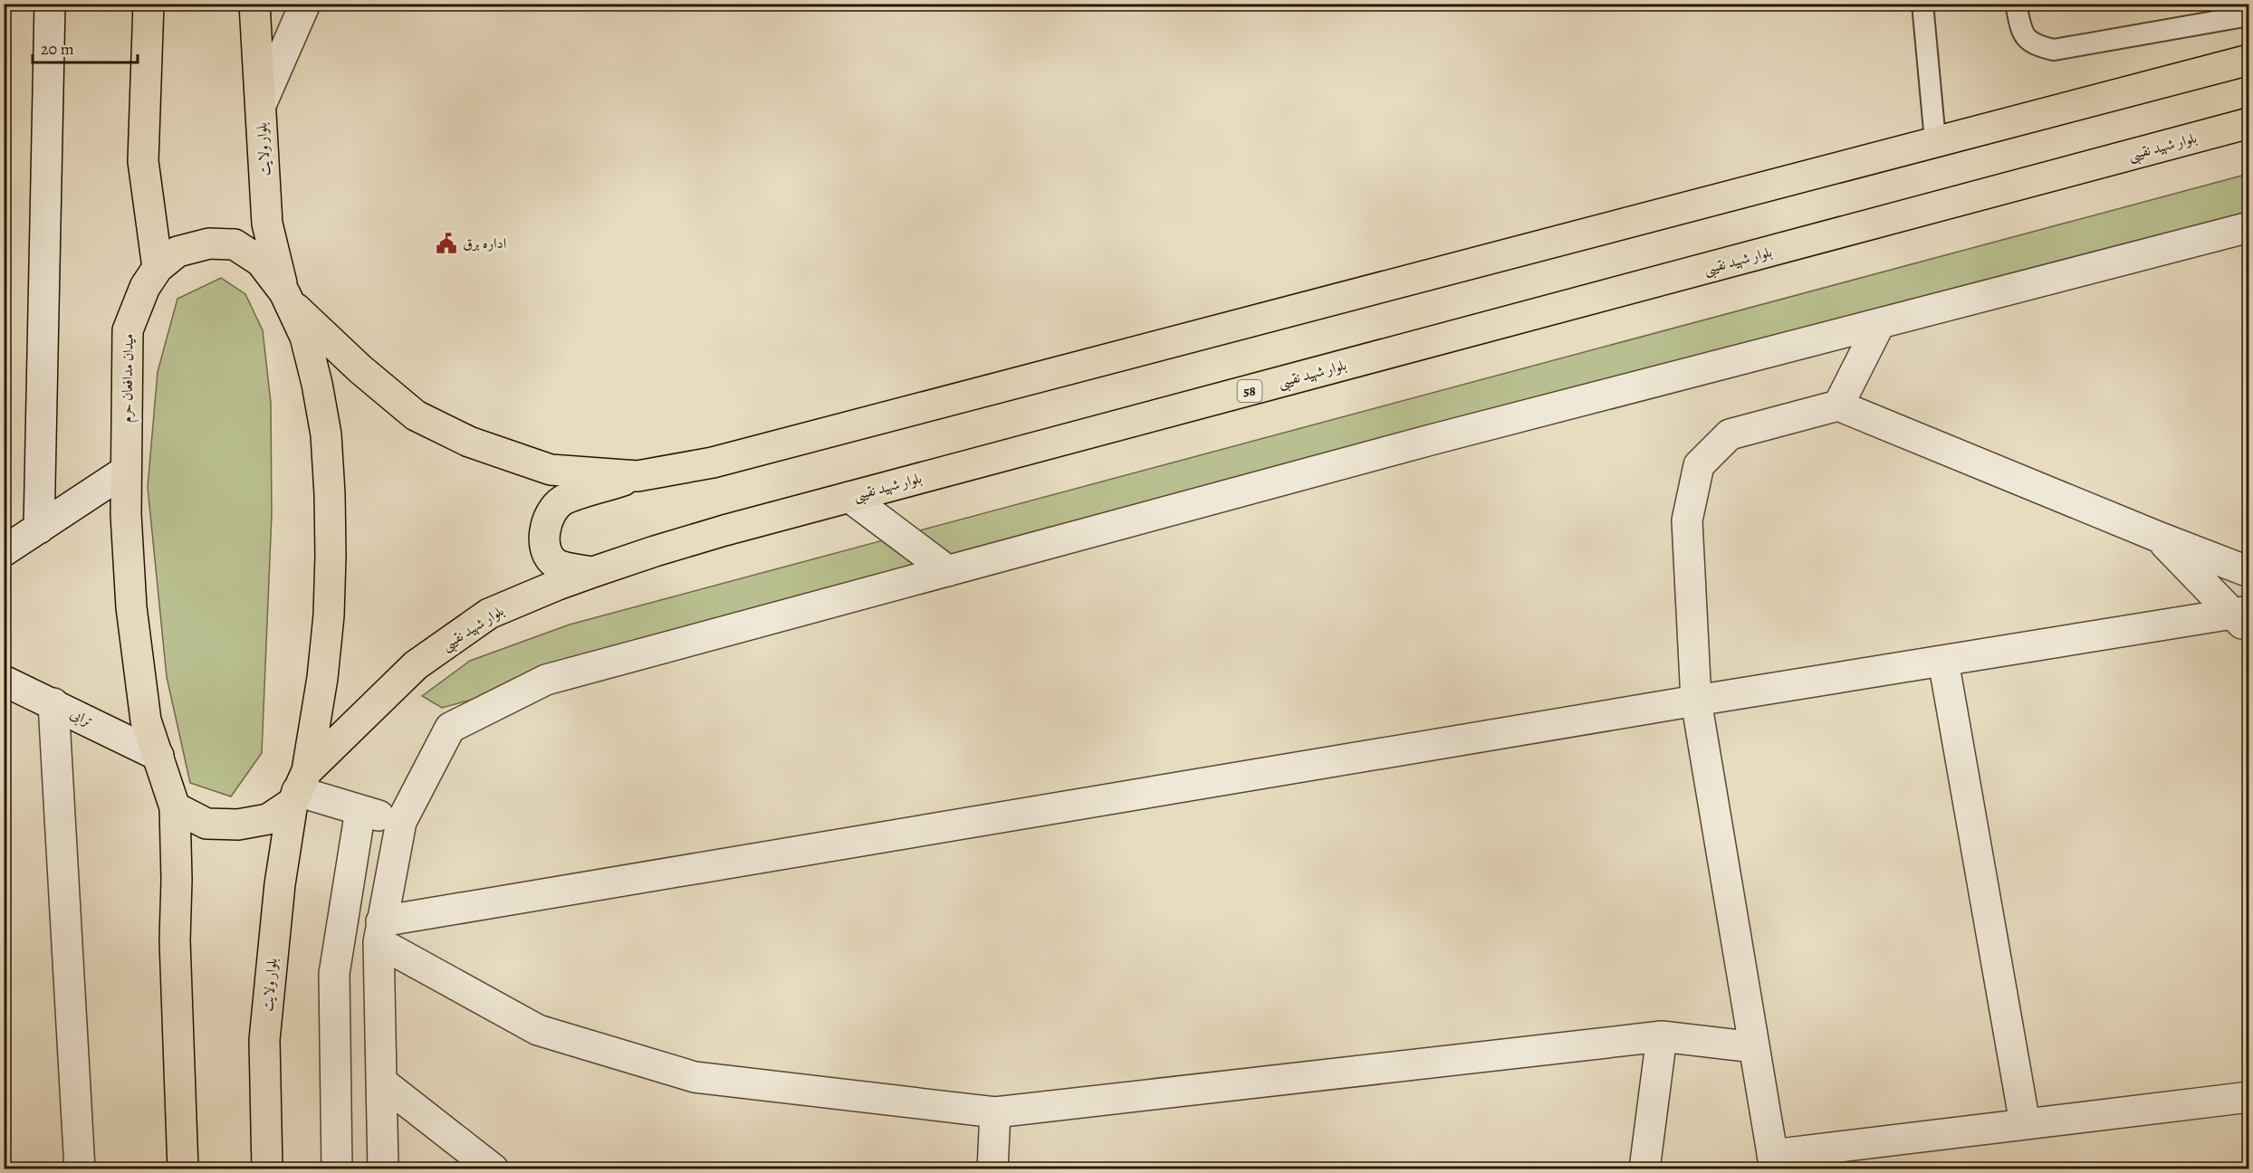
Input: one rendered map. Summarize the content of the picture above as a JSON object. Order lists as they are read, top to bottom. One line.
{"streets":{"main road":["بلوار شهید نقیبی","بلوار ولایت","میدان مدافعان حرم","58"],"street":["ترابی"]},"crossings":[["بلوار شهید نقیبی","بلوار ولایت"],["بلوار شهید نقیبی","میدان مدافعان حرم"],["بلوار ولایت","میدان مدافعان حرم"],["میدان مدافعان حرم","ترابی"]],"places":{"public building":["اداره برق"]},"scale_bar":"20 m"}
